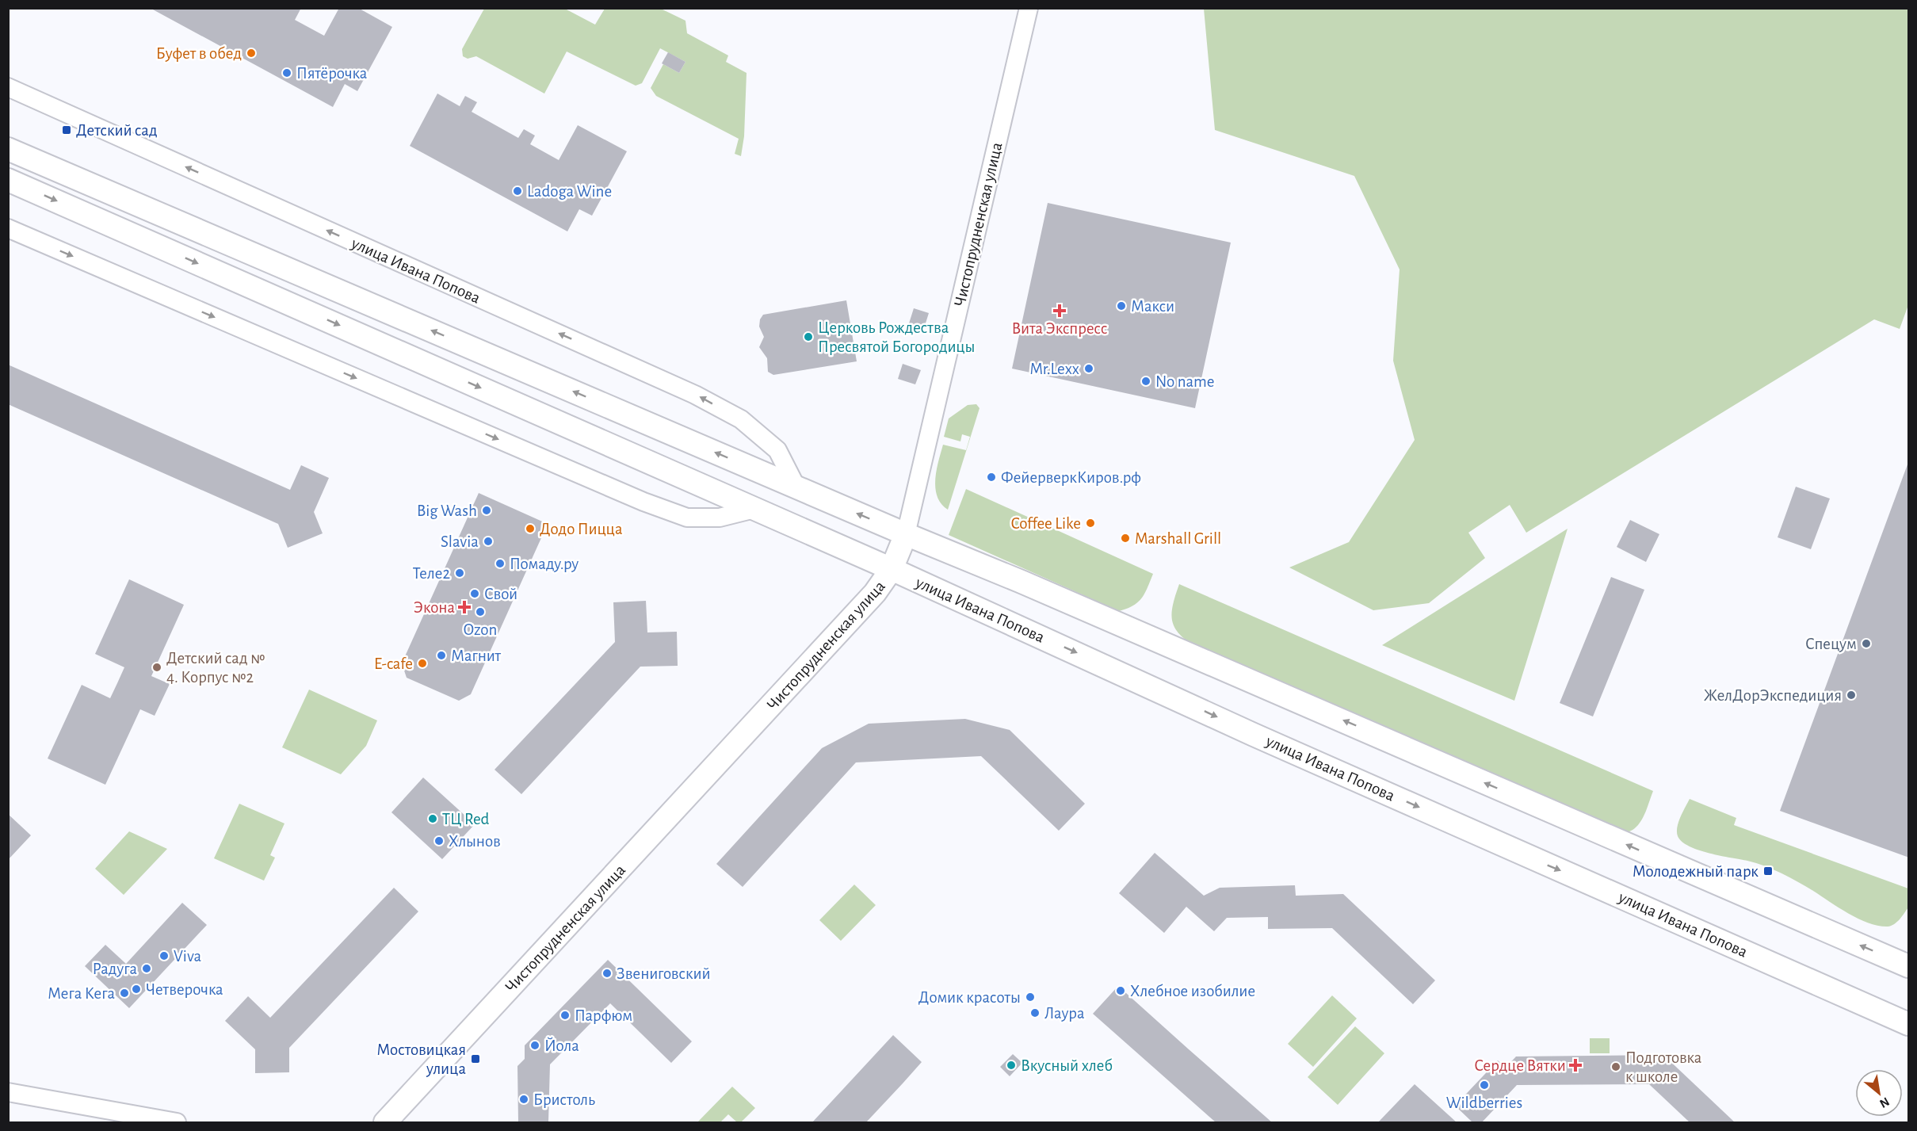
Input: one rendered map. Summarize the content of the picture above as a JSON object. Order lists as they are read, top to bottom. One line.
{"streets":{"main road":["Чистопрудненская улица","улица Ивана Попова"]},"crossings":[["Чистопрудненская улица","улица Ивана Попова"]],"places":{"other":["Буфет в обед","Пятёрочка","Ladoga Wine","Макси","Церковь Рождества Пресвятой Богородицы","Mr.Lexx","No name","ФейерверкКиров.рф","Big Wash","Coffee Like","Додо Пицца","Marshall Grill","Slavia","Помаду.ру","Теле2","Свой","Ozon","Спецум","Магнит","E-cafe","Детский сад № 4. Корпус №2","ЖелДорЭкспедиция","ТЦ Red","Хлынов","Viva","Радуга","Звениговский","Четверочка","Хлебное изобилие","Мега Кега","Домик красоты","Лаура","Парфюм","Йола","Вкусный хлеб","Подготовка к школе","Wildberries","Бристоль"],"transit":["Детский сад","Молодежный парк","Мостовицкая улица"],"health":["Вита Экспресс","Экона","Сердце Вятки"]},"north":"bottom right"}
